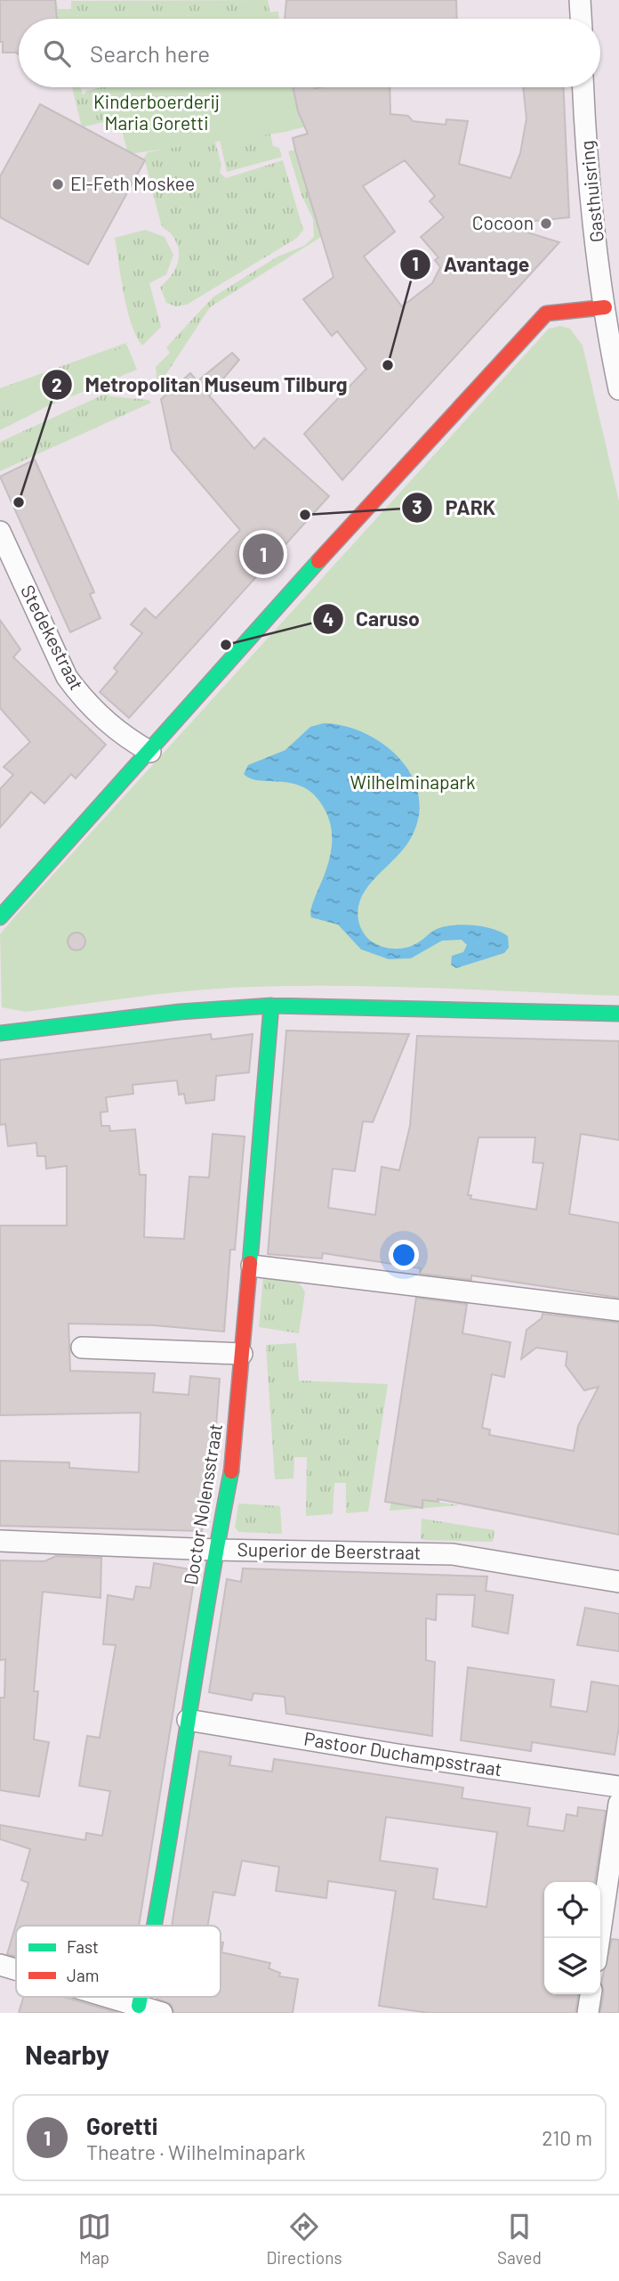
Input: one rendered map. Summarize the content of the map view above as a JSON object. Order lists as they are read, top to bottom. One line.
{"streets":{"street":["Gasthuisring","Stedekestraat","Doctor Nolensstraat","Superior de Beerstraat","Pastoor Duchampsstraat"]},"crossings":[["Doctor Nolensstraat","Superior de Beerstraat"],["Doctor Nolensstraat","Pastoor Duchampsstraat"]],"parks":["Kinderboerderij Maria Goretti","Wilhelminapark"],"places":["El-Feth Moskee","Cocoon","Avantage","Metropolitan Museum Tilburg","PARK","Caruso"],"legend":["Fast","Jam"],"page":{"search":"Search here","pins":"1","heading":"Nearby","list":[{"mark":"1","name":"Goretti","note":"Theatre · Wilhelminapark","value":"210 m"}],"nav":["Map","Directions","Saved"]}}
